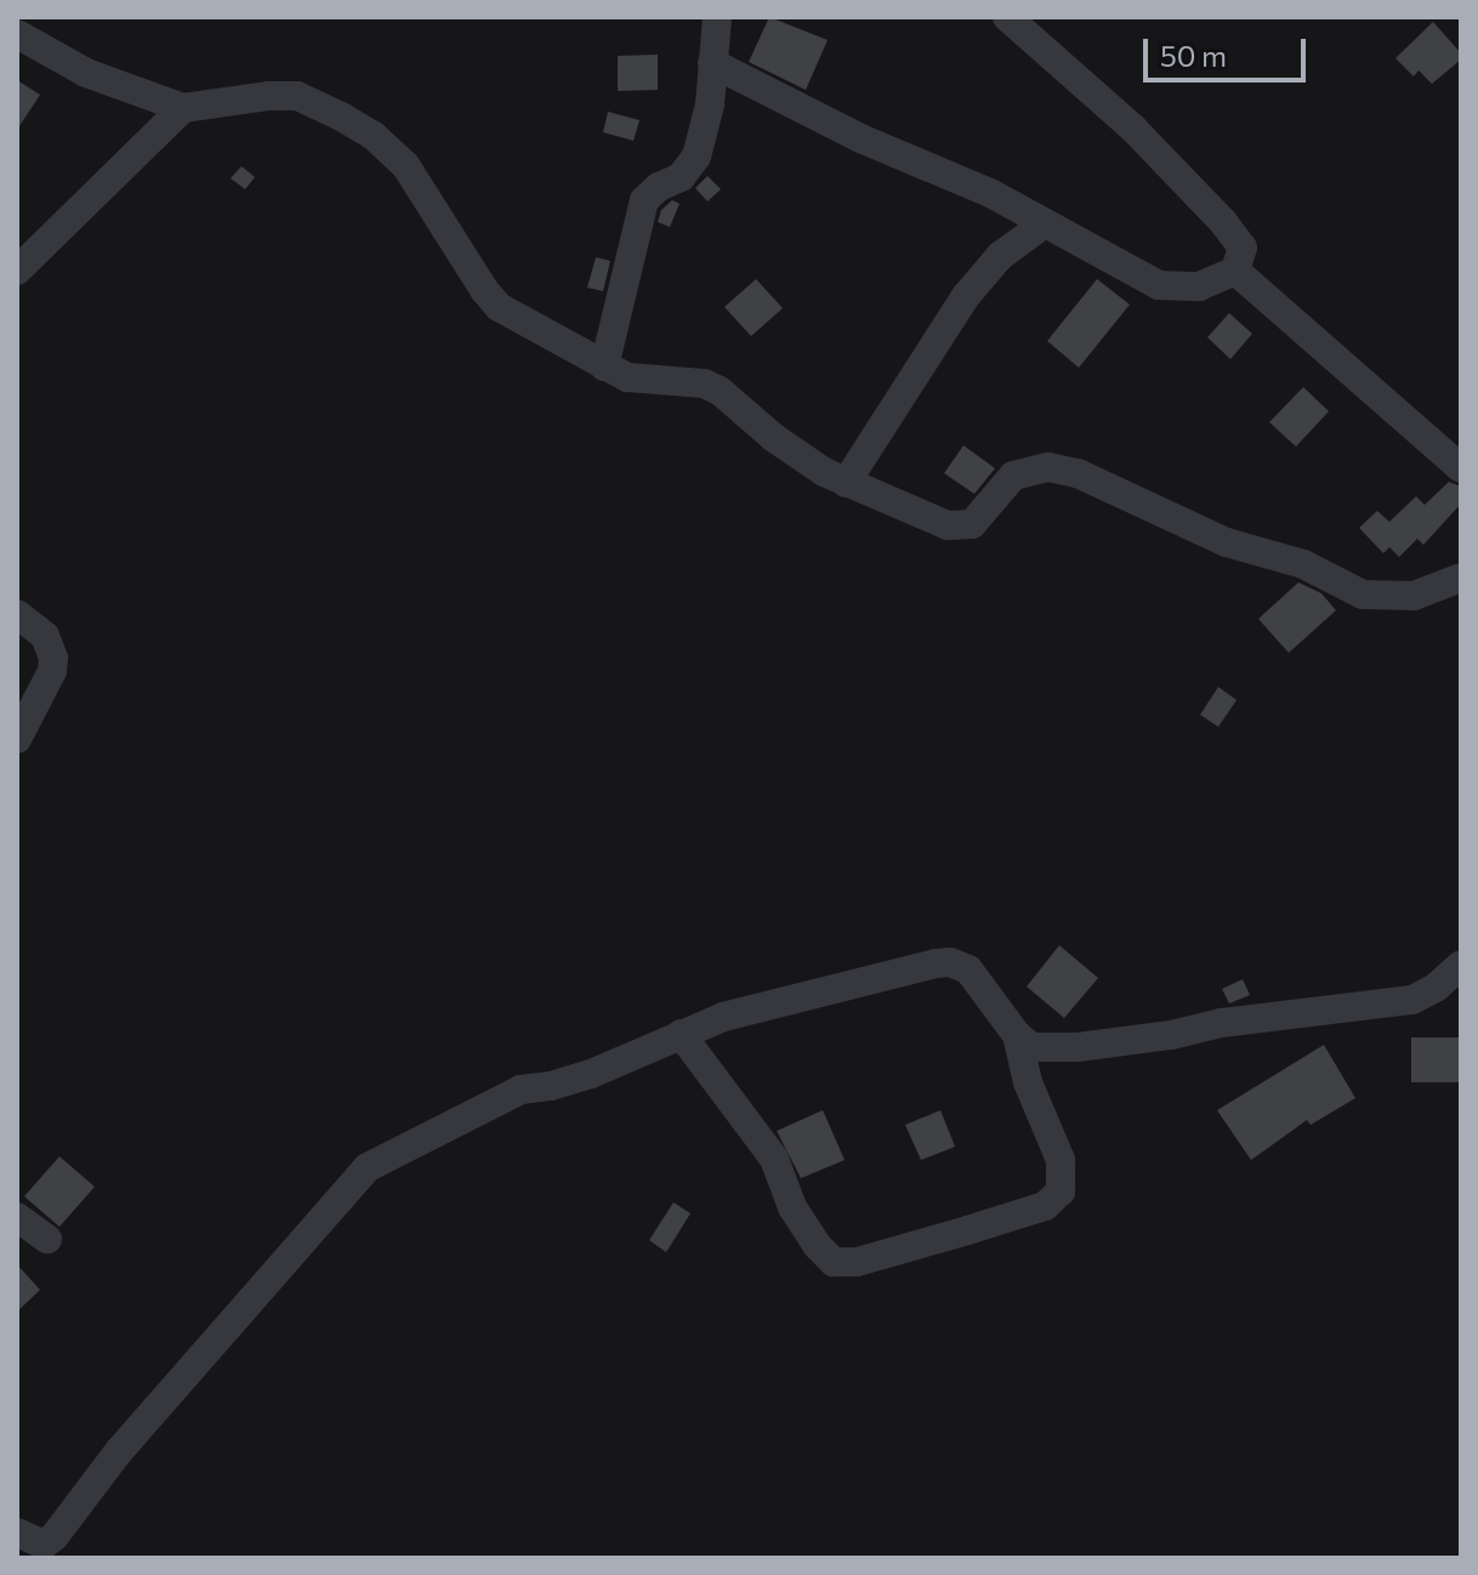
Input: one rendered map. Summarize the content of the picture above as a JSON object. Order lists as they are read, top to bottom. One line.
{"scale_bar":"50 m"}
